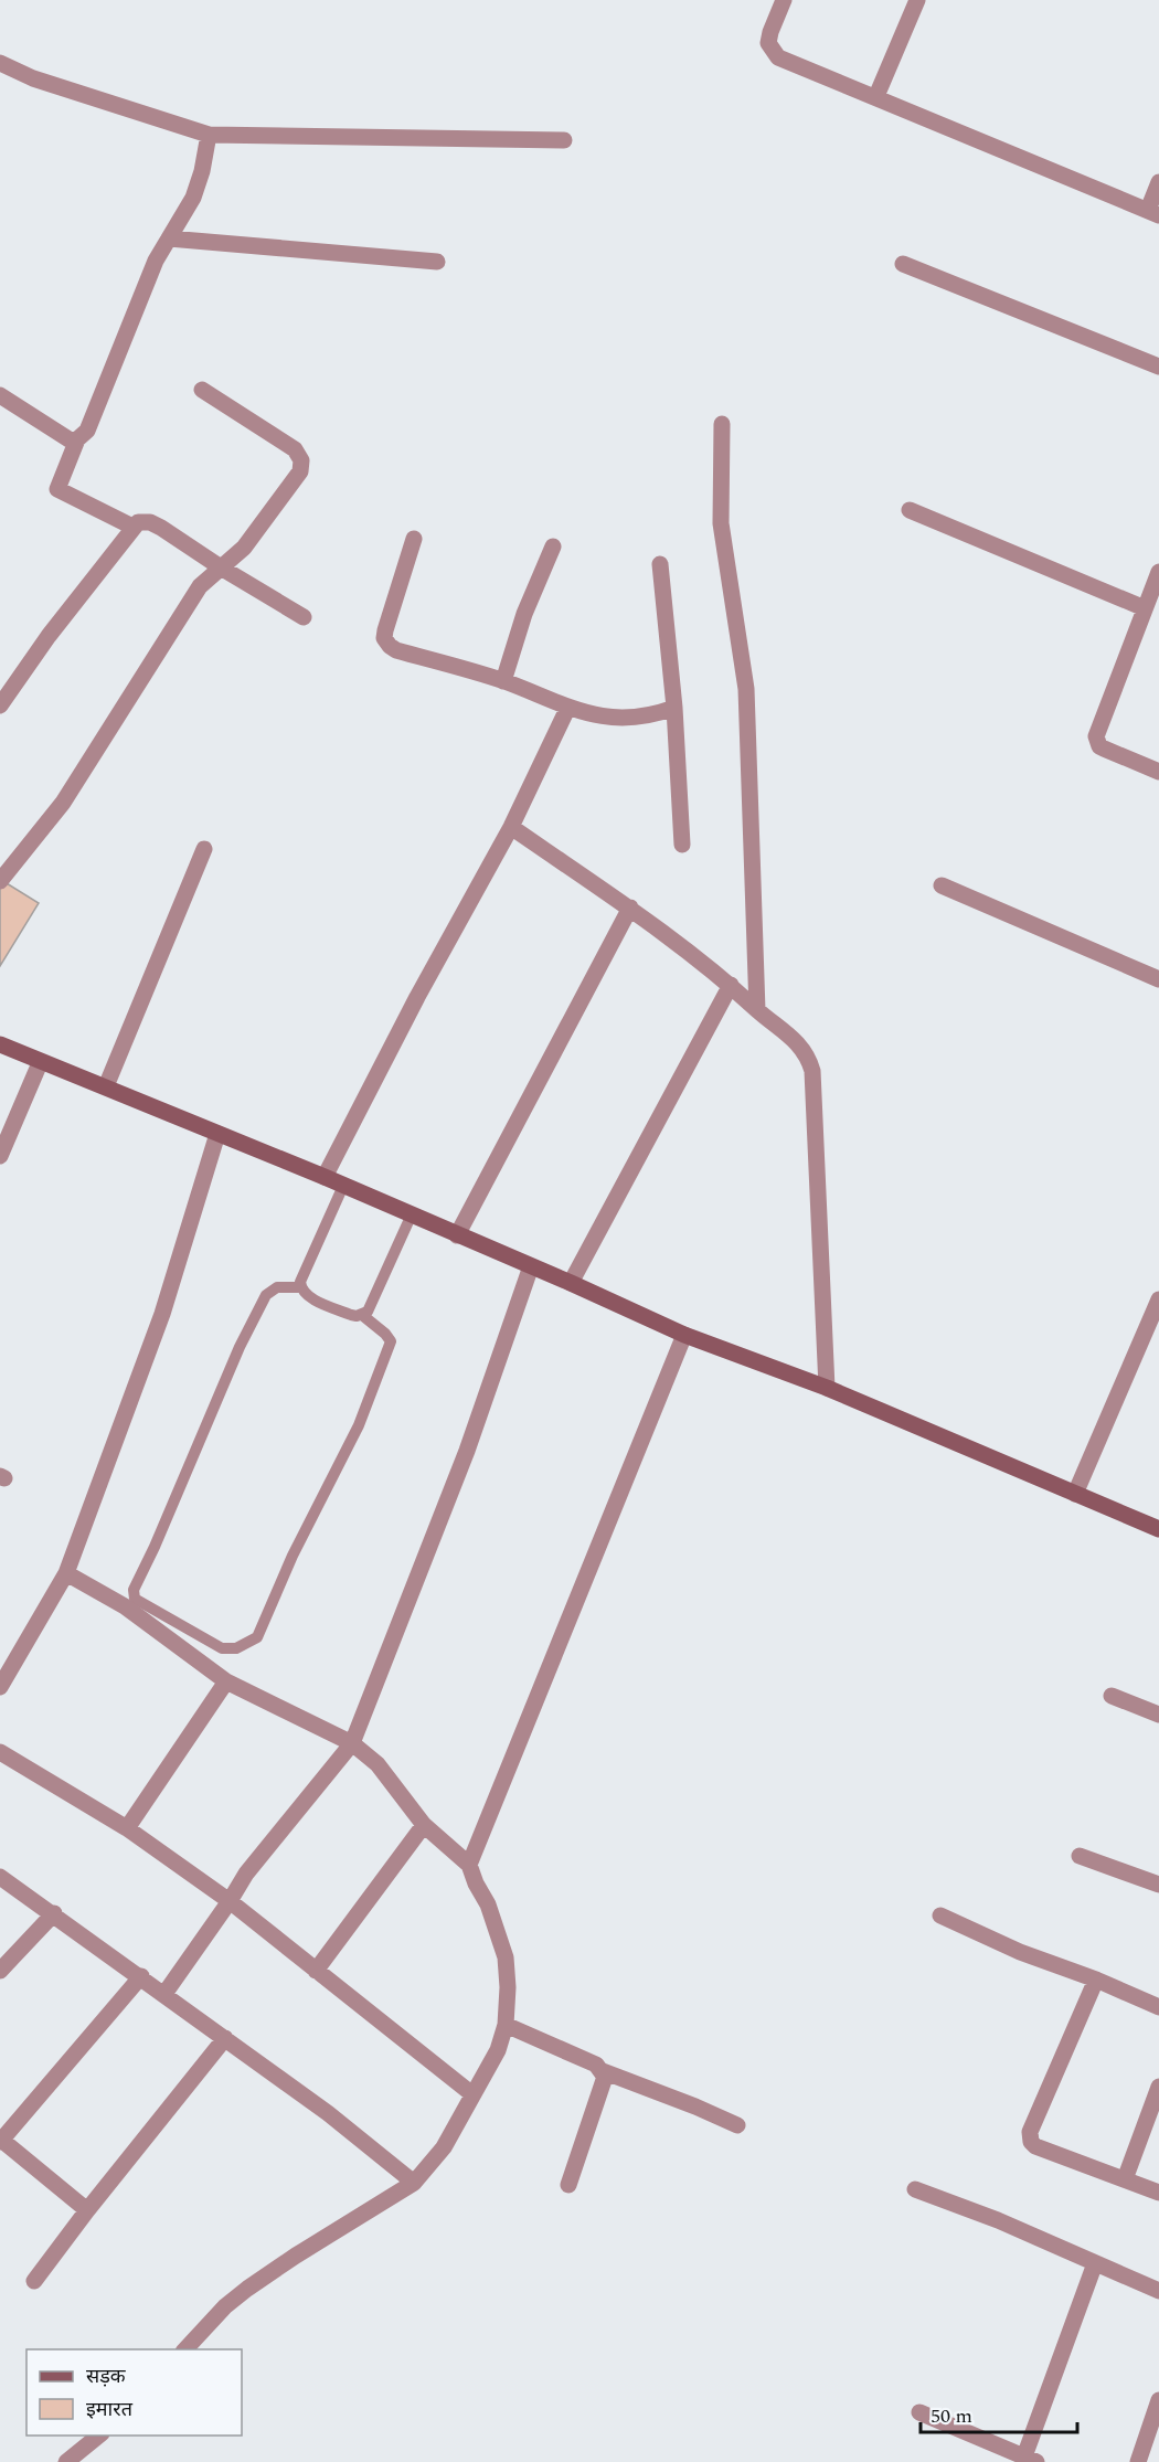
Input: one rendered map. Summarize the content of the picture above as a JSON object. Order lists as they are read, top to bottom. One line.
{"legend":["सड़क","इमारत"],"scale_bar":"50 m"}
